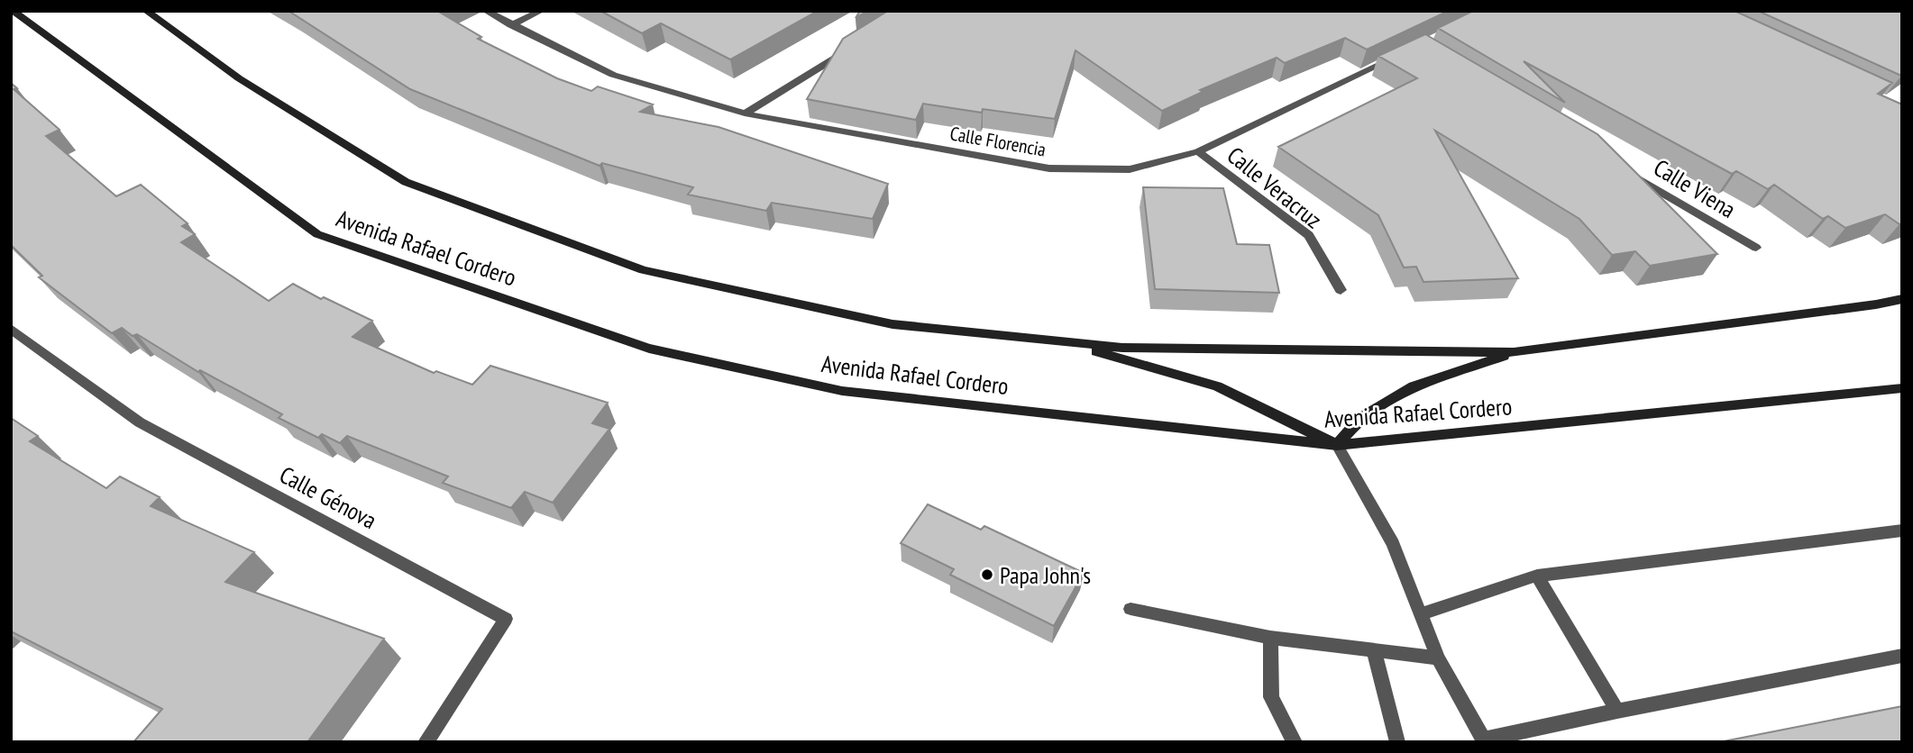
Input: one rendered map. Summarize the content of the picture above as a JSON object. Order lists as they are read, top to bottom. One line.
{"streets":{"main road":["Avenida Rafael Cordero"],"street":["Calle Florencia","Calle Veracruz","Calle Viena","Calle Génova"]},"crossings":[["Calle Florencia","Calle Veracruz"]],"places":["Papa John's"]}
